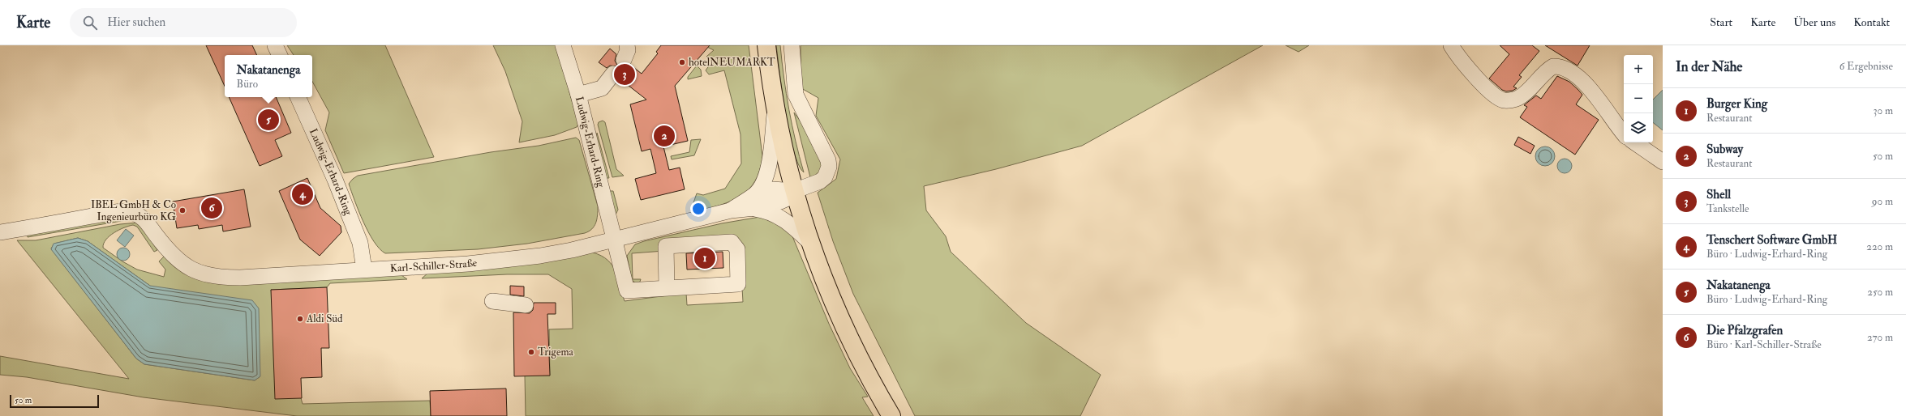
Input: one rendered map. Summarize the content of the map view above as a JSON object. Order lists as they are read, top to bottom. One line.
{"streets":{"street":["Ludwig-Erhard-Ring","Karl-Schiller-Straße"]},"crossings":[["Ludwig-Erhard-Ring","Karl-Schiller-Straße"]],"places":["hotelNEUMARKT","IBEL GmbH & Co Ingenieurbüro KG","Aldi Süd","Trigema"],"scale_bar":"50 m","page":{"header":"Karte","search":"Hier suchen","nav":["Start","Karte","Über uns","Kontakt"],"heading":["In der Nähe","6 Ergebnisse"],"map_buttons":["+","−"],"popup":["Nakatanenga","Büro"],"pins":["3","5","2","4","6","1"],"list":[{"mark":"1","name":"Burger King","note":"Restaurant","value":"30 m"},{"mark":"2","name":"Subway","note":"Restaurant","value":"50 m"},{"mark":"3","name":"Shell","note":"Tankstelle","value":"90 m"},{"mark":"4","name":"Tenschert Software GmbH","note":"Büro · Ludwig-Erhard-Ring","value":"220 m"},{"mark":"5","name":"Nakatanenga","note":"Büro · Ludwig-Erhard-Ring","value":"250 m"},{"mark":"6","name":"Die Pfalzgrafen","note":"Büro · Karl-Schiller-Straße","value":"270 m"}],"scale":"50 m"}}
